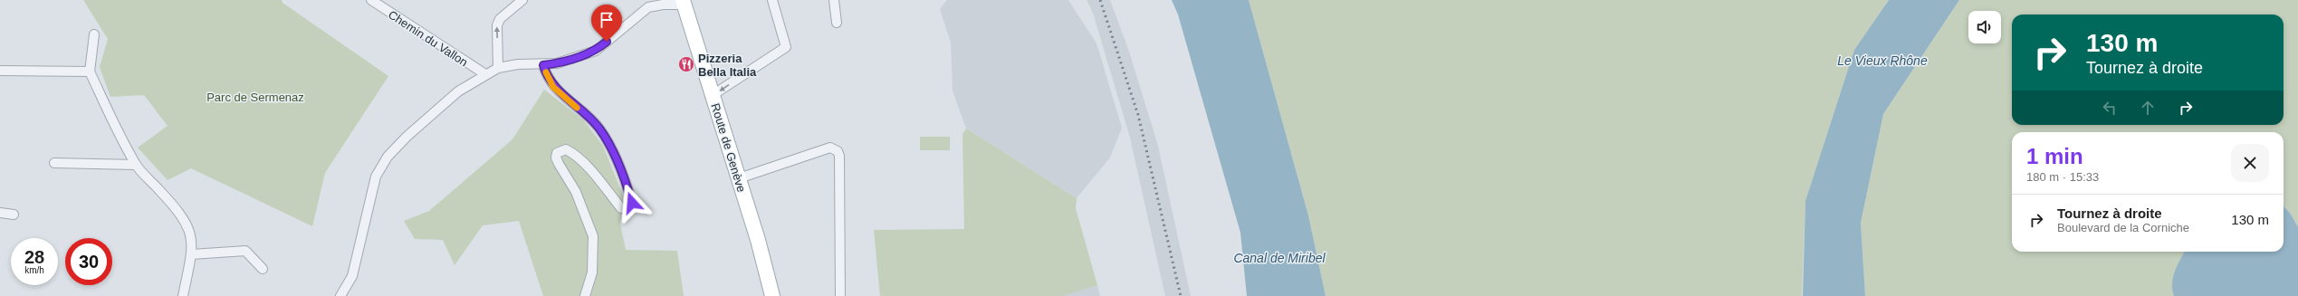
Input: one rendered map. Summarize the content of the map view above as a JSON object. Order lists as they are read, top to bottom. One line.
{"streets":{"main road":["Route de Genève"],"street":["Chemin du Vallon"]},"water":["Le Vieux Rhône","Canal de Miribel"],"parks":["Parc de Sermenaz"],"places":{"restaurant":["Pizzeria Bella Italia"]},"page":{"turn":["130 m","Tournez à droite"],"heading":["1 min","180 m · 15:33"],"list":[{"name":"Tournez à droite","note":"Boulevard de la Corniche","value":"130 m"}],"speed":"28 km/h","limit":"30"}}
